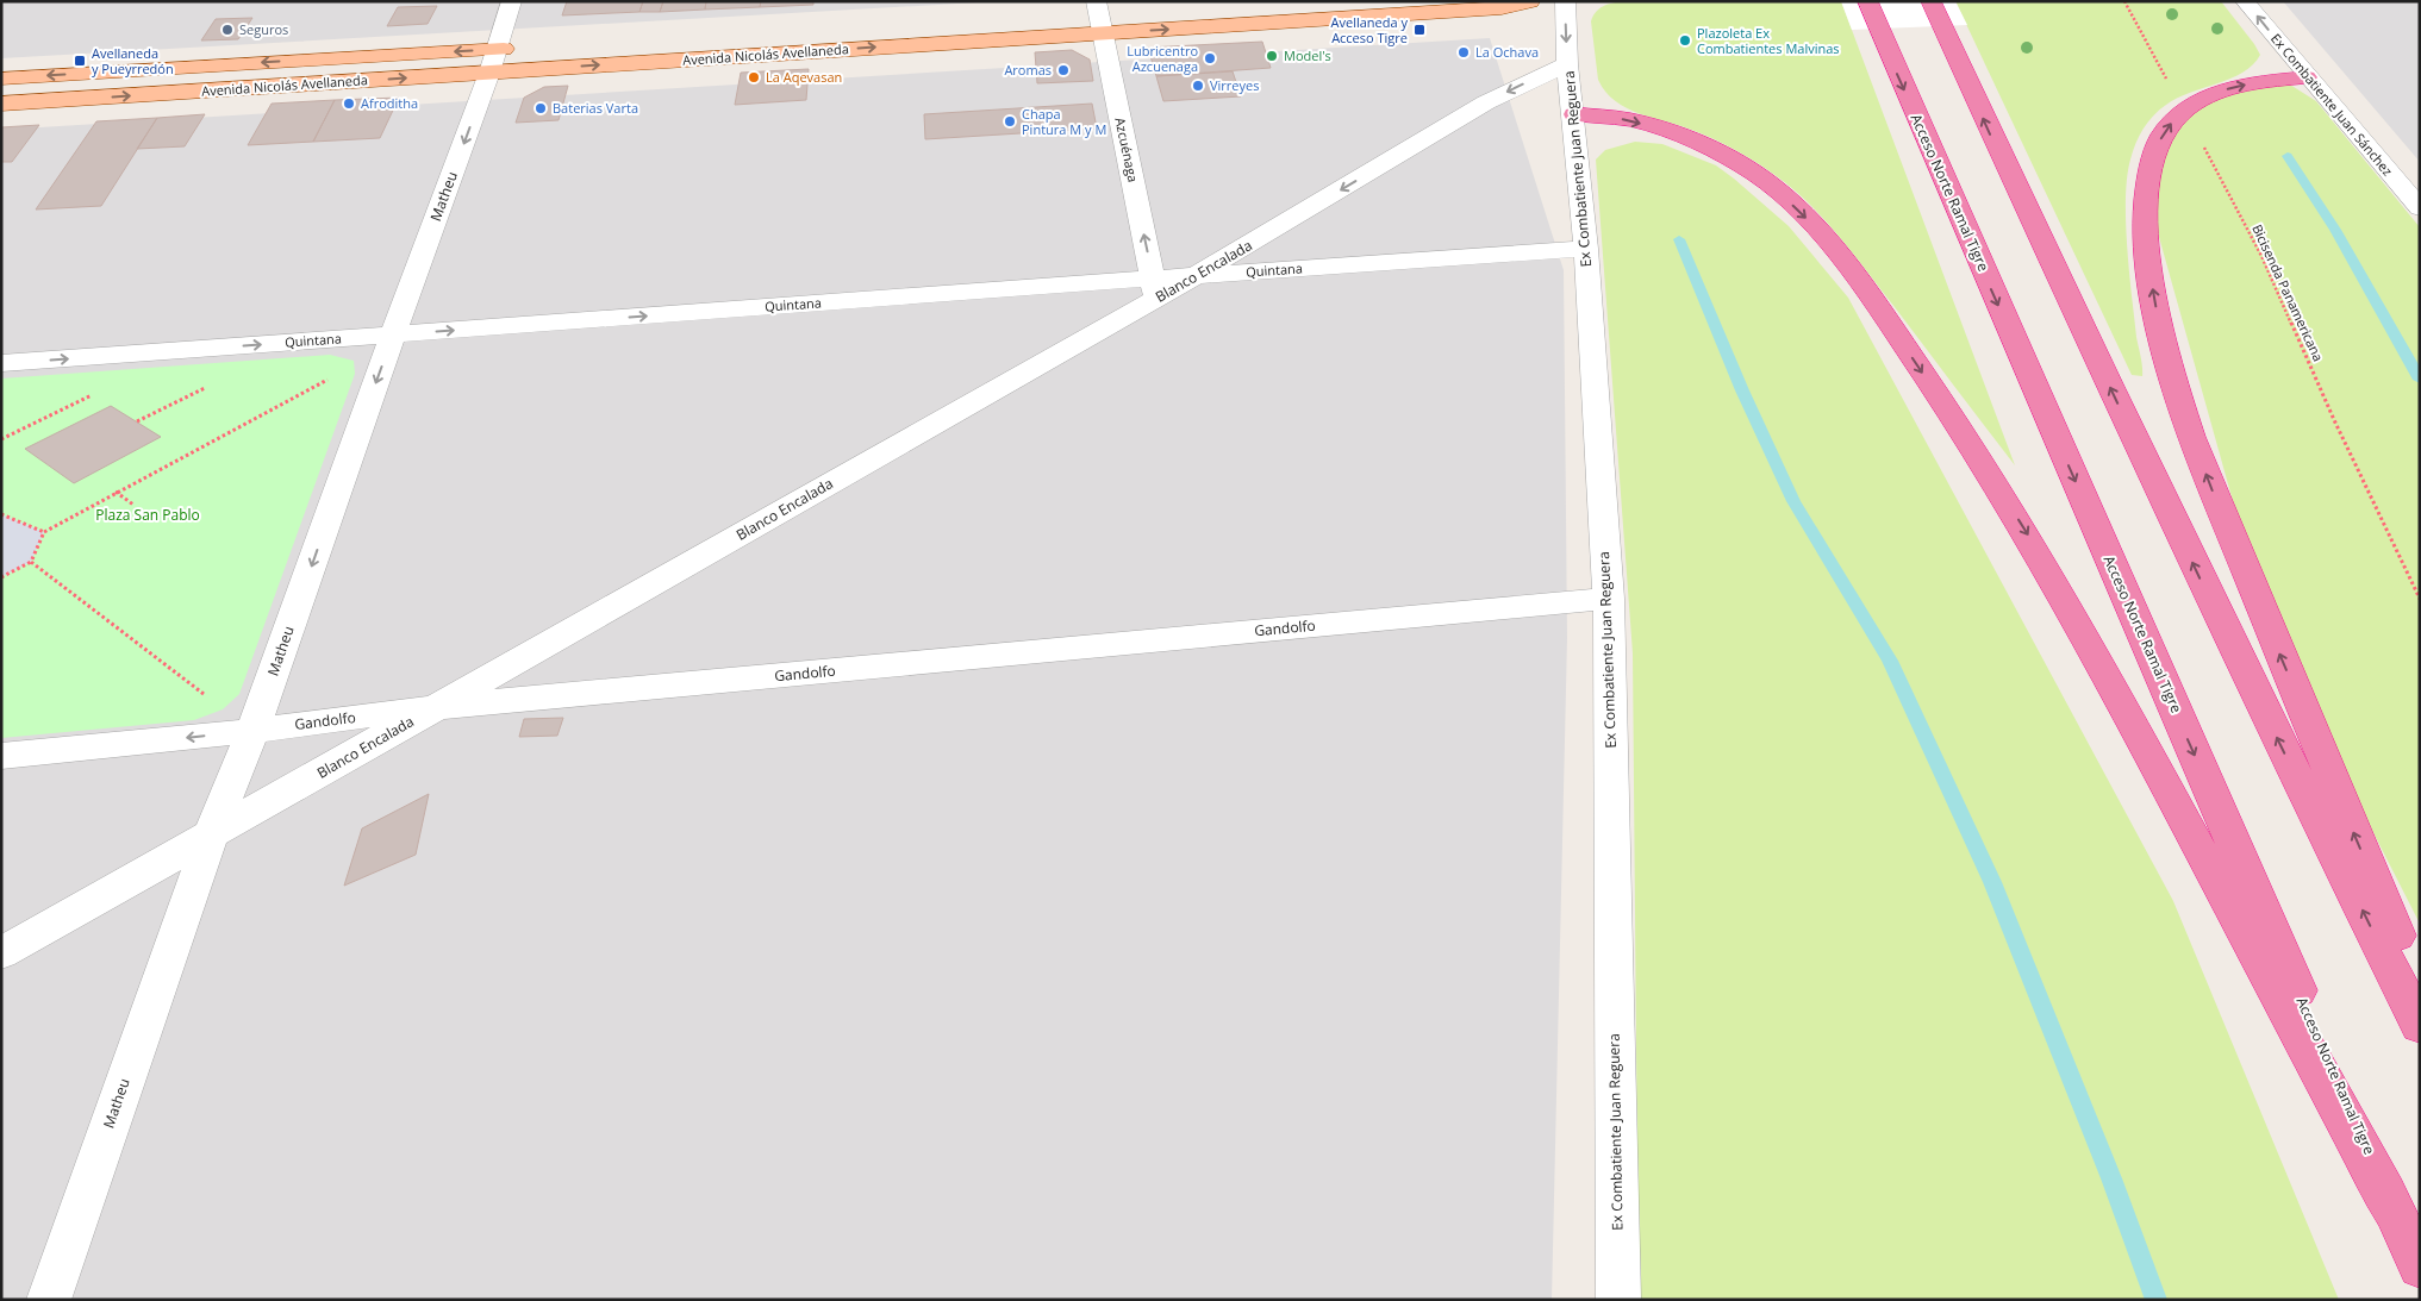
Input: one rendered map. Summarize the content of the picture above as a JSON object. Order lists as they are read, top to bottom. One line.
{"streets":{"highway":["Acceso Norte Ramal Tigre"],"main road":["Avenida Nicolás Avellaneda"],"street":["Ex Combatiente Juan Sánchez","Azcuénaga","Ex Combatiente Juan Reguera","Matheu","Quintana","Blanco Encalada","Gandolfo"],"path":["Bicisenda Panamericana"]},"crossings":[["Avenida Nicolás Avellaneda","Azcuénaga"],["Avenida Nicolás Avellaneda","Matheu"],["Azcuénaga","Quintana"],["Azcuénaga","Blanco Encalada"],["Ex Combatiente Juan Reguera","Quintana"],["Ex Combatiente Juan Reguera","Blanco Encalada"],["Ex Combatiente Juan Reguera","Gandolfo"],["Matheu","Quintana"],["Matheu","Blanco Encalada"],["Matheu","Gandolfo"],["Quintana","Blanco Encalada"],["Blanco Encalada","Gandolfo"]],"one_way":["Ex Combatiente Juan Sánchez","Azcuénaga","Matheu","Quintana"],"parks":["Plaza San Pablo"],"places":{"other":["Seguros","Plazoleta Ex Combatientes Malvinas","La Ochava","Model's","Lubricentro Azcuenaga","Aromas","La Aqevasan","Virreyes","Afroditha","Baterias Varta","Chapa Pintura M y M"],"transit":["Avellaneda y Acceso Tigre","Avellaneda y Pueyrredón"]}}
